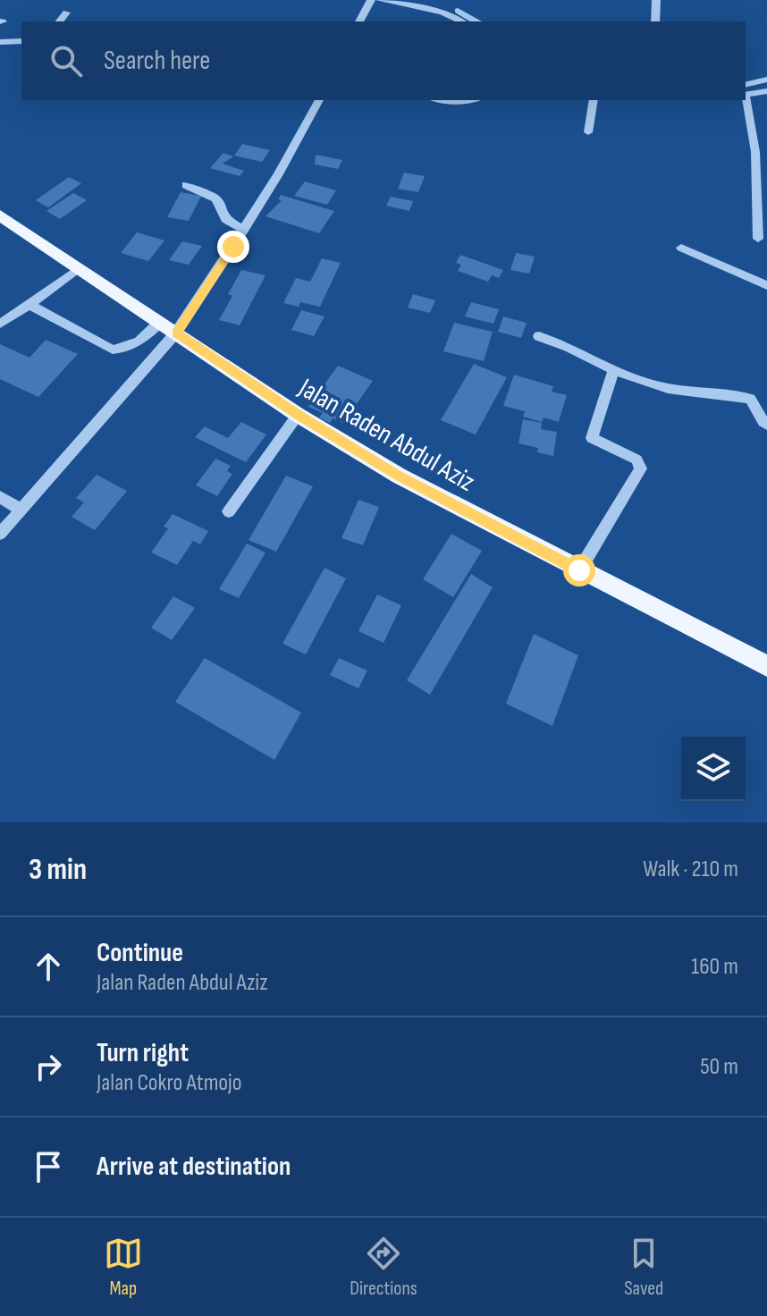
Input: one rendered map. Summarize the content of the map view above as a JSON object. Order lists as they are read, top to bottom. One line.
{"streets":{"main road":["Jalan Raden Abdul Aziz"]},"page":{"search":"Search here","heading":["3 min","Walk · 210 m"],"list":[["Continue","Jalan Raden Abdul Aziz","160 m"],["Turn right","Jalan Cokro Atmojo","50 m"],"Arrive at destination"],"nav":["Map","Directions","Saved"]}}
